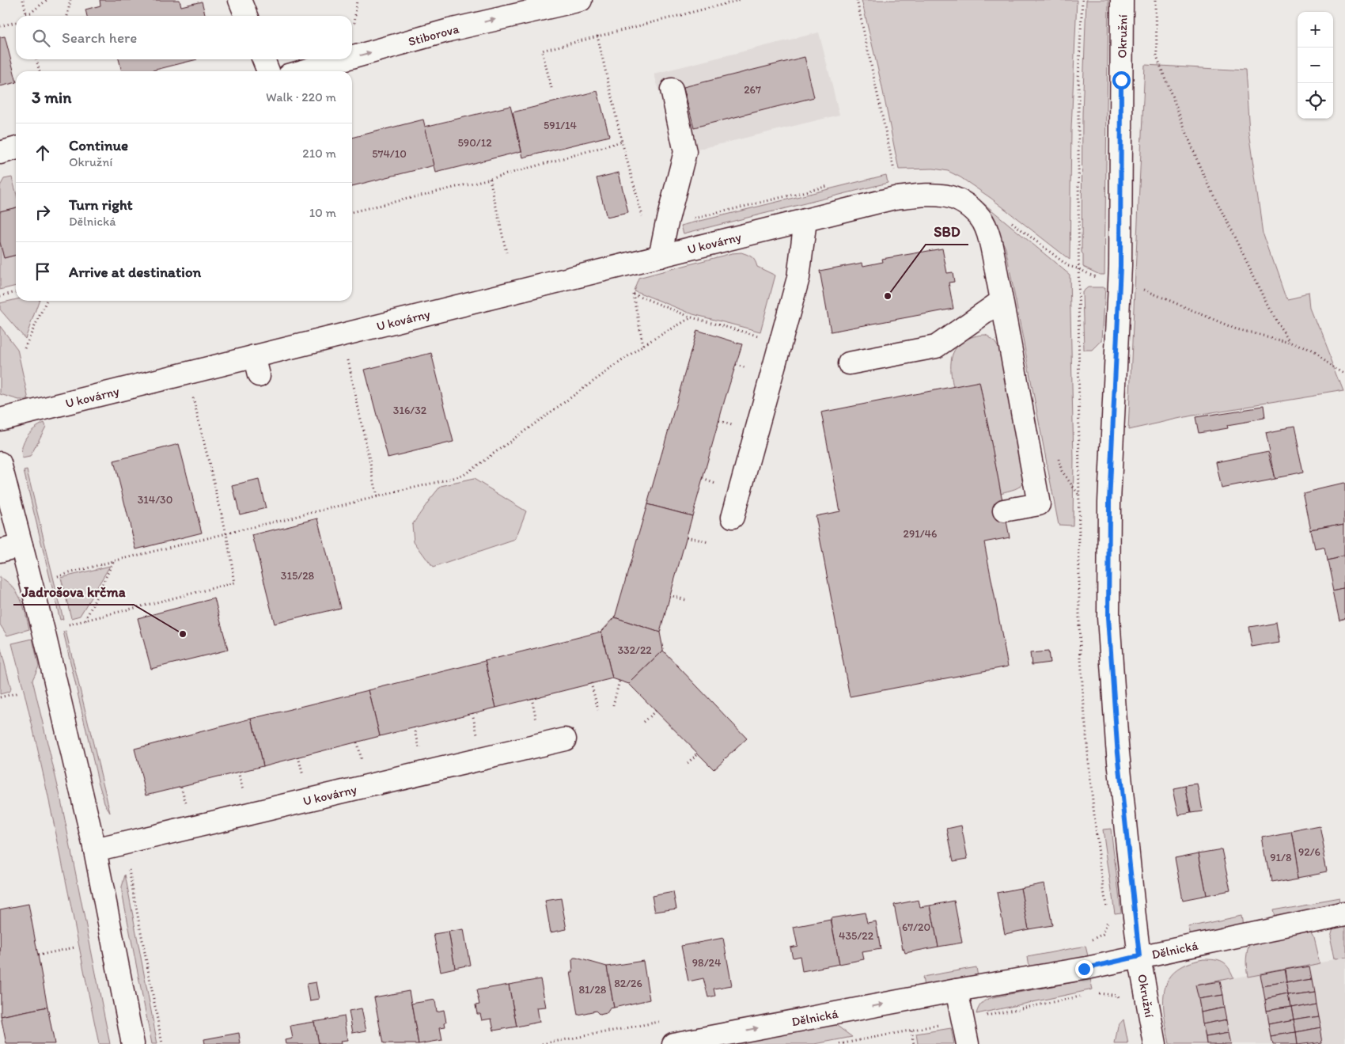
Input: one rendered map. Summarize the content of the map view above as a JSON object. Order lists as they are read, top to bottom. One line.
{"streets":{"street":["Stiborova","Okružní","U kovárny","Dělnická"]},"crossings":[["Okružní","Dělnická"]],"one_way":["Stiborova","Dělnická"],"places":["SBD","Jadrošova krčma"],"house_numbers":["267","591/14","590/12","574/10","316/32","314/30","291/46","315/28","332/22","92/6","91/8","67/20","435/22","98/24","82/26","81/28"],"page":{"map_buttons":["+","−"],"search":"Search here","heading":["3 min","Walk · 220 m"],"list":[["Continue","Okružní","210 m"],["Turn right","Dělnická","10 m"],"Arrive at destination"]}}
